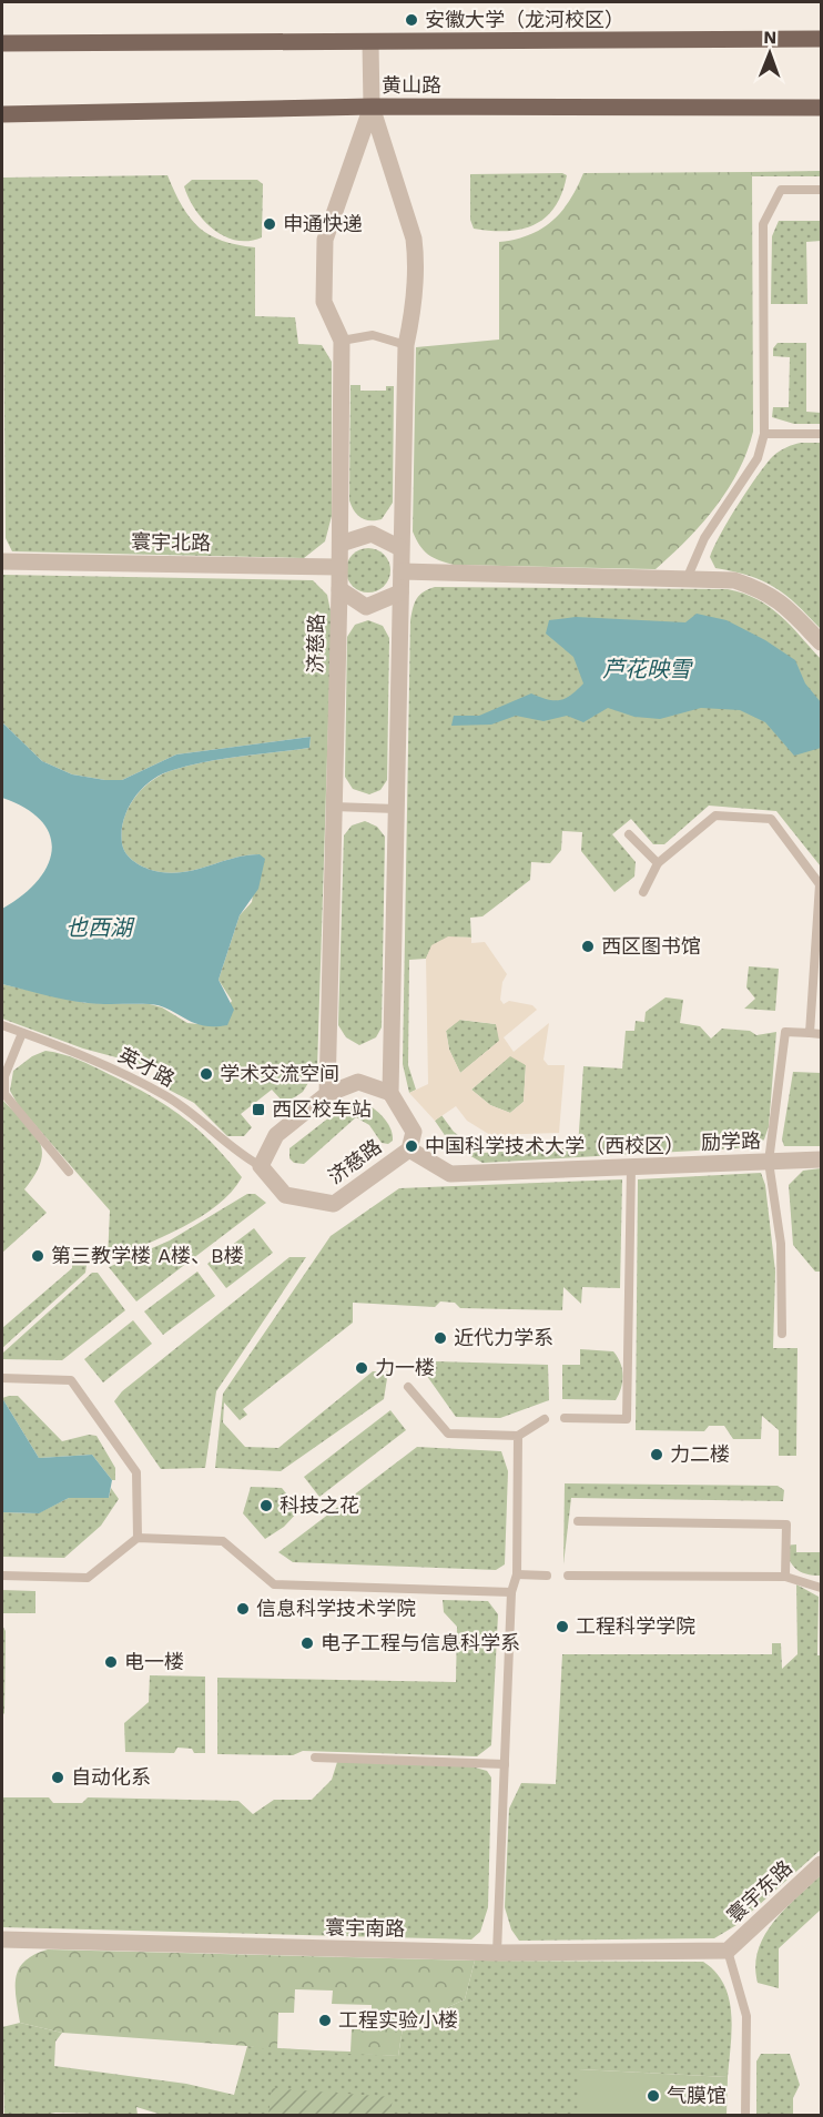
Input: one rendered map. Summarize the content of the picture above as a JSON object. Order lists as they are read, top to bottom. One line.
{"streets":{"main road":["黄山路"],"street":["寰宇北路","济慈路","励学路","寰宇东路","寰宇南路"],"lane":["英才路"]},"crossings":[["黄山路","济慈路"],["寰宇北路","济慈路"],["济慈路","英才路"],["济慈路","励学路"],["英才路","励学路"],["寰宇东路","寰宇南路"]],"water":["芦花映雪","也西湖"],"places":{"other":["安徽大学（龙河校区）","申通快递","西区图书馆","学术交流空间","中国科学技术大学（西校区）","第三教学楼 A楼、B楼","近代力学系","力一楼","力二楼","科技之花","信息科学技术学院","工程科学学院","电子工程与信息科学系","电一楼","自动化系","工程实验小楼","气膜馆"],"transit":["西区校车站"]},"north":"top"}
